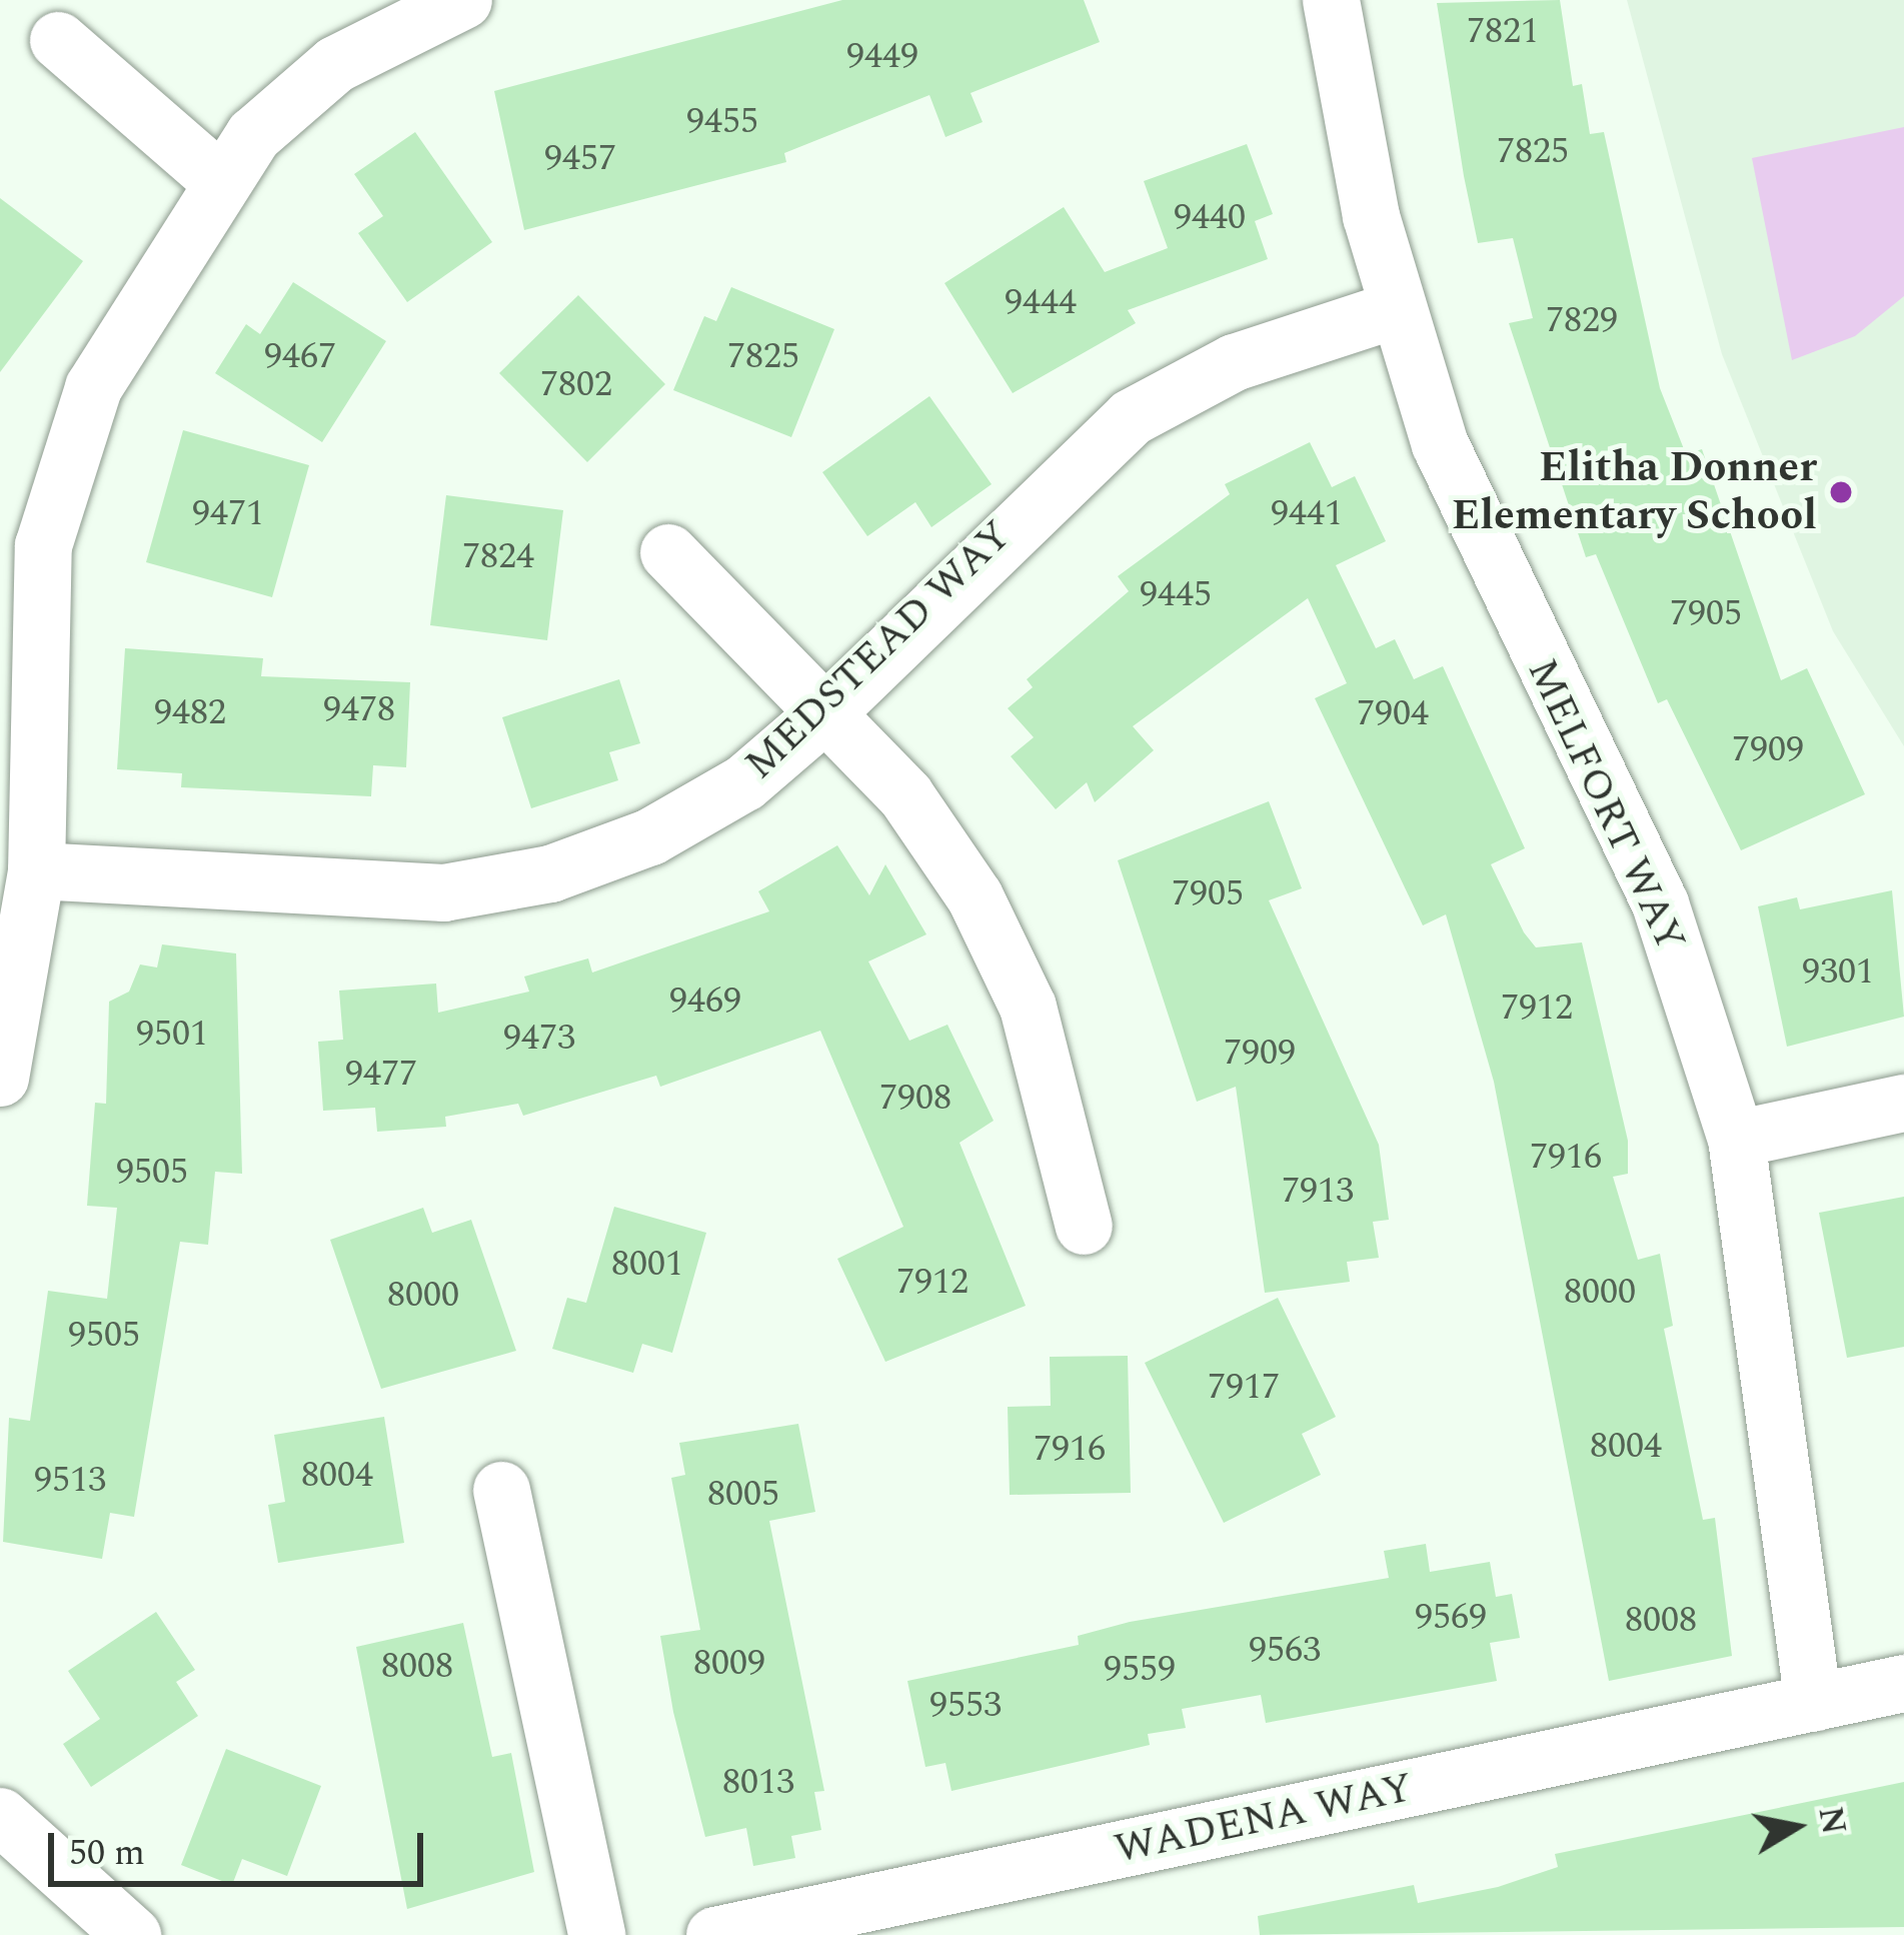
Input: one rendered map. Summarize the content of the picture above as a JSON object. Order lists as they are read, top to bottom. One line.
{"streets":{"street":["MEDSTEAD WAY","MELFORT WAY","WADENA WAY"]},"crossings":[["MEDSTEAD WAY","MELFORT WAY"],["MELFORT WAY","WADENA WAY"]],"places":["Elitha Donner Elementary School"],"house_numbers":["7821","9449","9455","7825","9457","9440","9444","7829","9467","7825","7802","9471","9441","7824","9445","7905","9478","9482","7904","7909","7905","9301","9469","7912","9501","9473","7909","9477","7908","7916","9505","7913","8001","7912","8000","8000","9505","7917","8004","7916","8004","9513","8005","9569","8008","9563","8009","8008","9559","9553","8013"],"scale_bar":"50 m","north":"right"}
